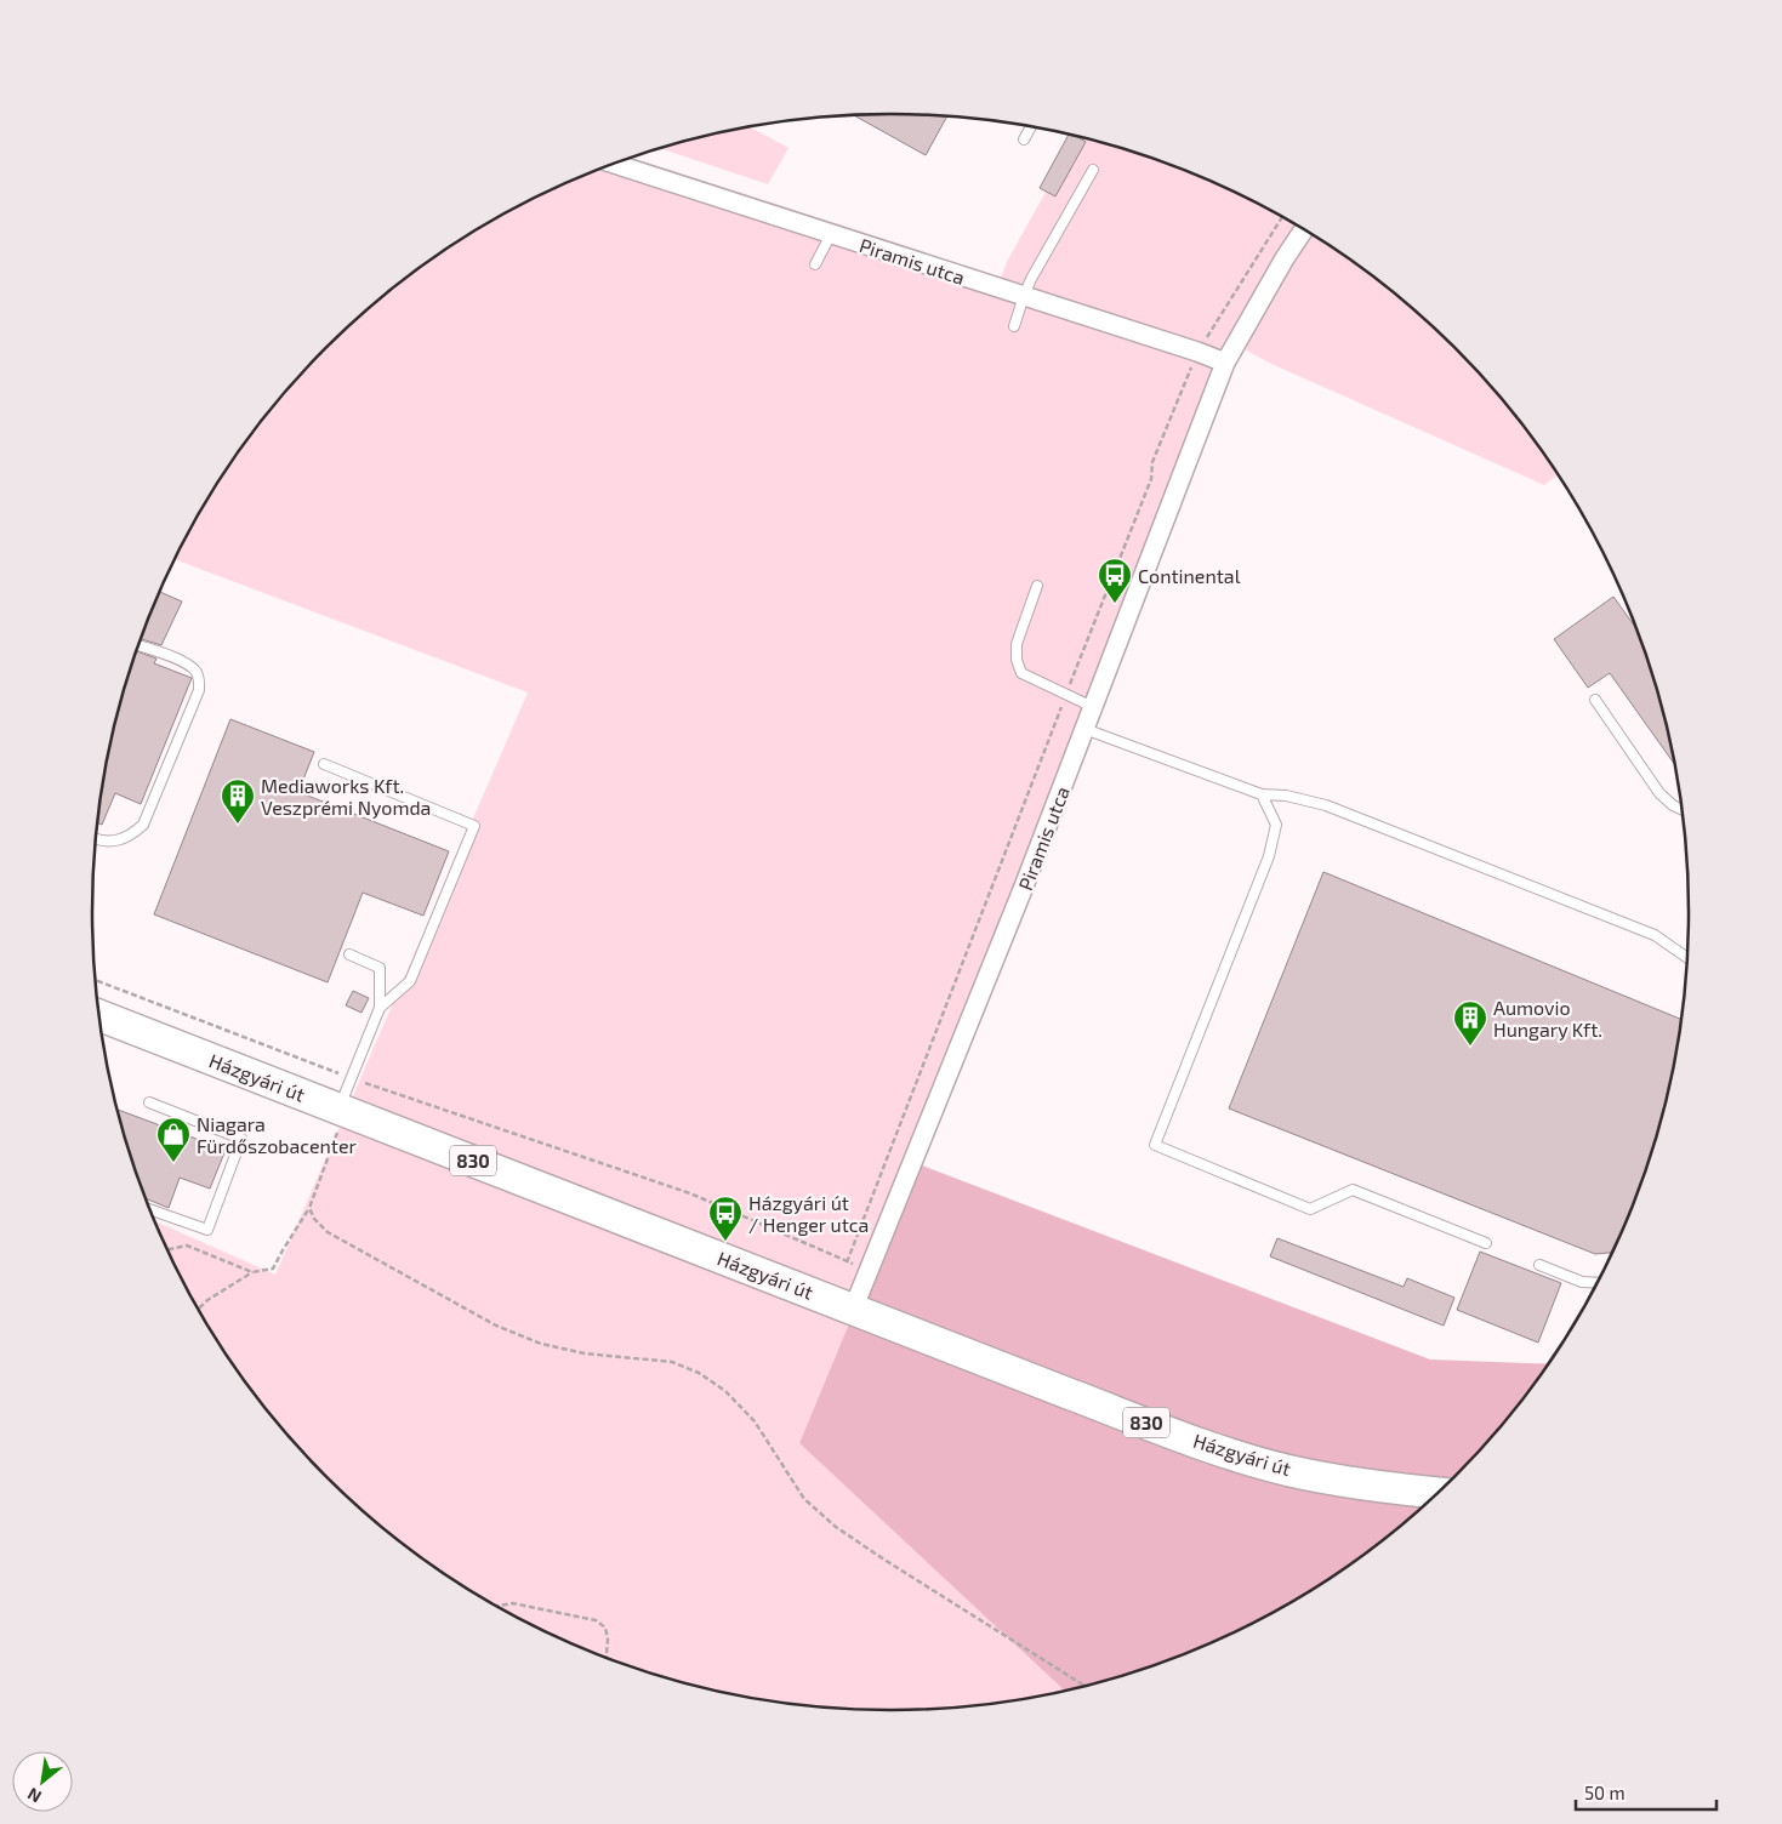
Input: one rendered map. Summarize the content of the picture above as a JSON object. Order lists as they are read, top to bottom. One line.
{"streets":{"main road":["Házgyári út","830"],"street":["Piramis utca"]},"crossings":[["Piramis utca","Házgyári út"]],"places":{"bus stop":["Continental","Házgyári út / Henger utca"],"building":["Mediaworks Kft. Veszprémi Nyomda","Aumovio Hungary Kft."],"shop":["Niagara Fürdőszobacenter"]},"scale_bar":"50 m","north":"bottom left"}
